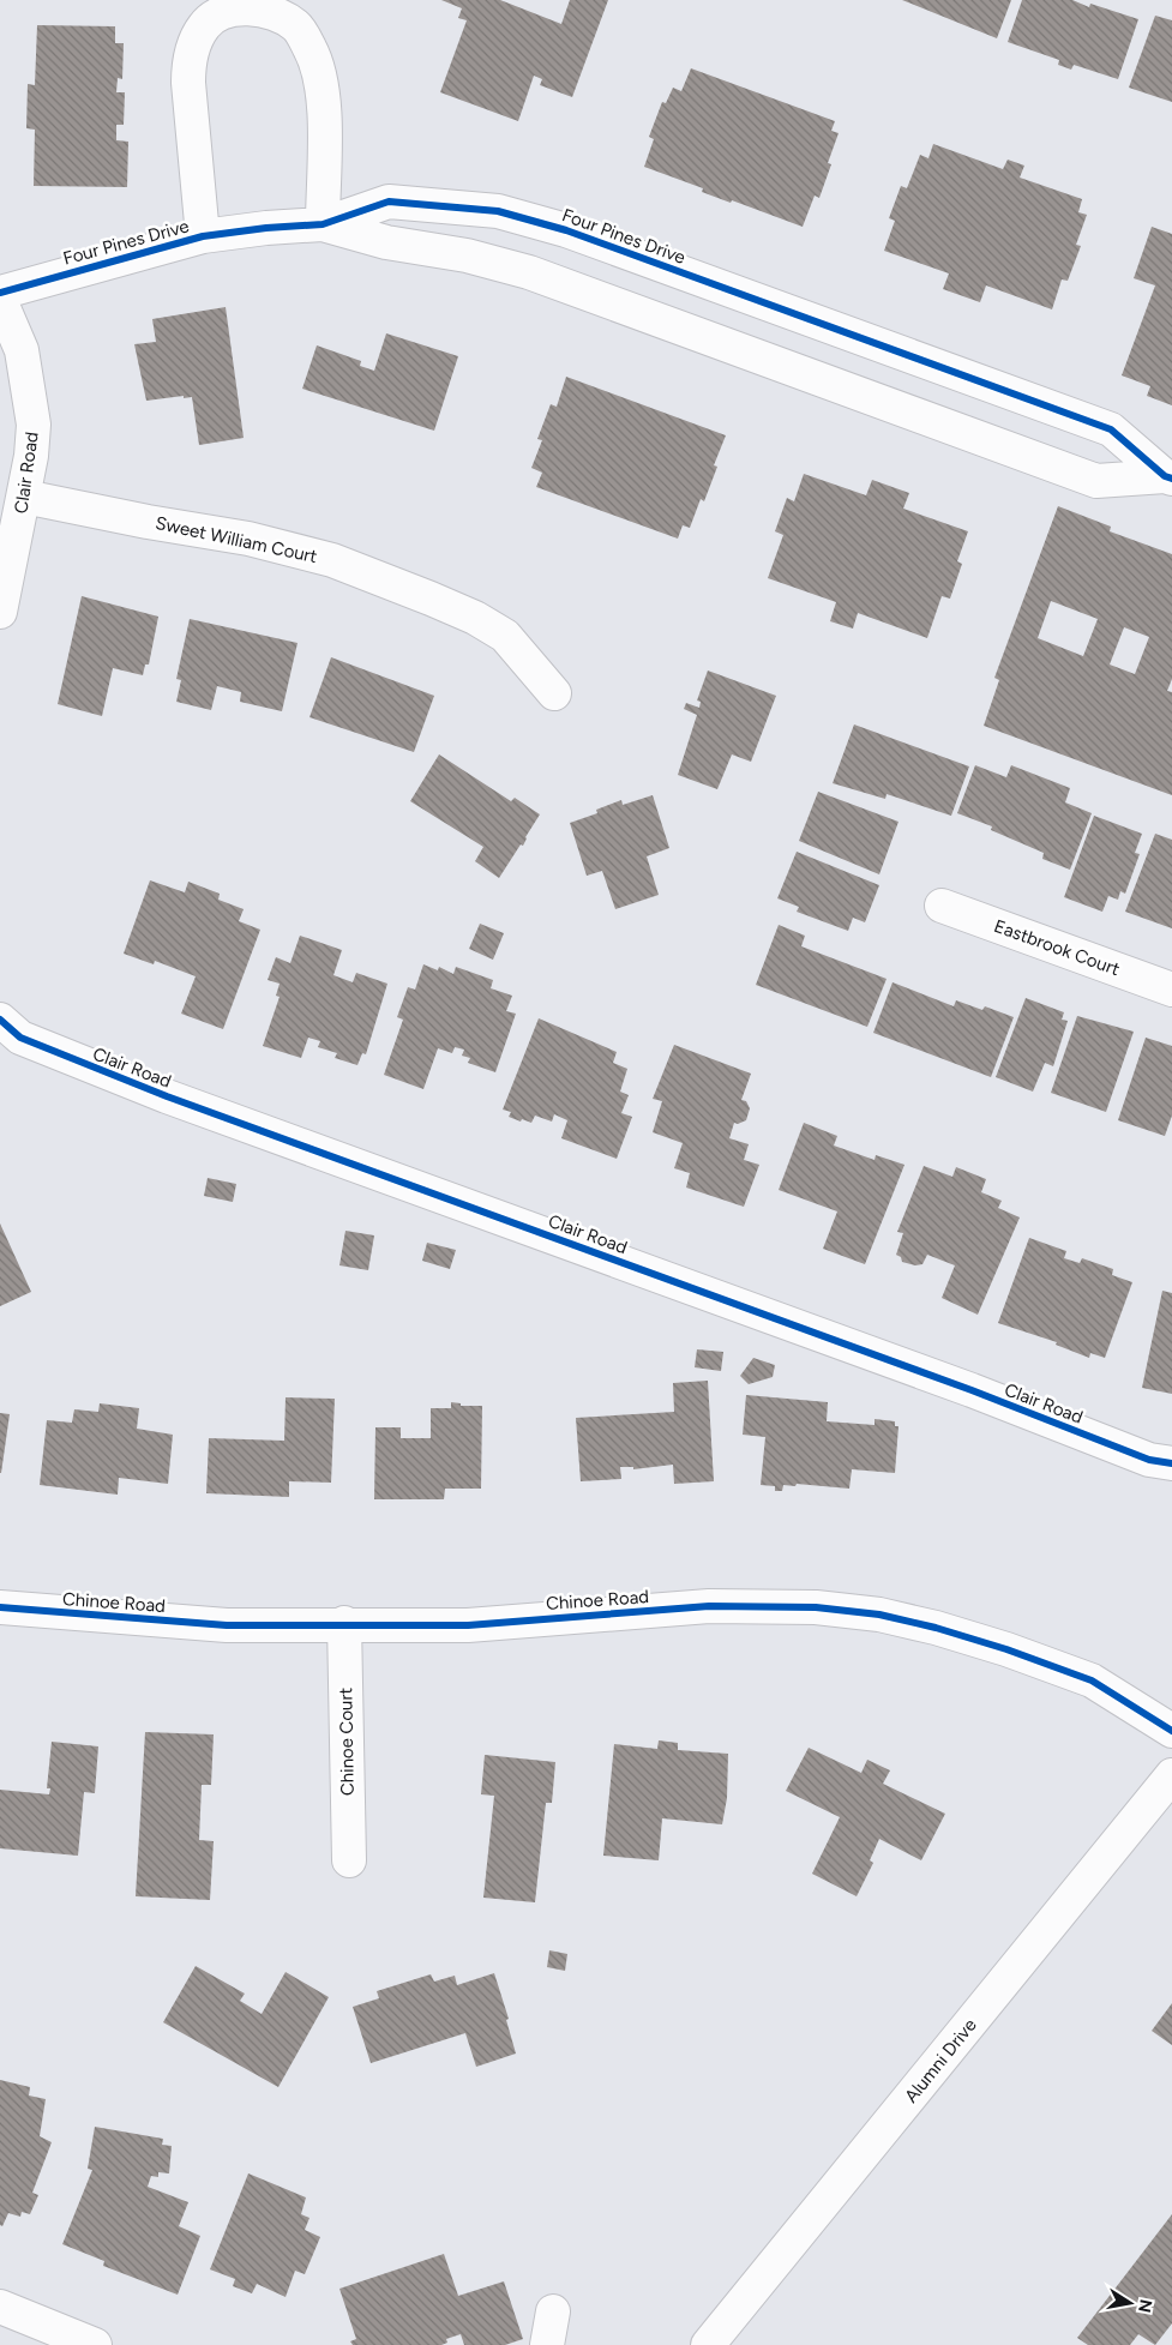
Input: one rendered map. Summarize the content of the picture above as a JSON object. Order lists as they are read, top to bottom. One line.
{"streets":{"street":["Four Pines Drive","Clair Road","Sweet William Court","Eastbrook Court","Chinoe Road","Chinoe Court","Alumni Drive"]},"crossings":[["Clair Road","Sweet William Court"],["Chinoe Road","Chinoe Court"]],"north":"right"}
